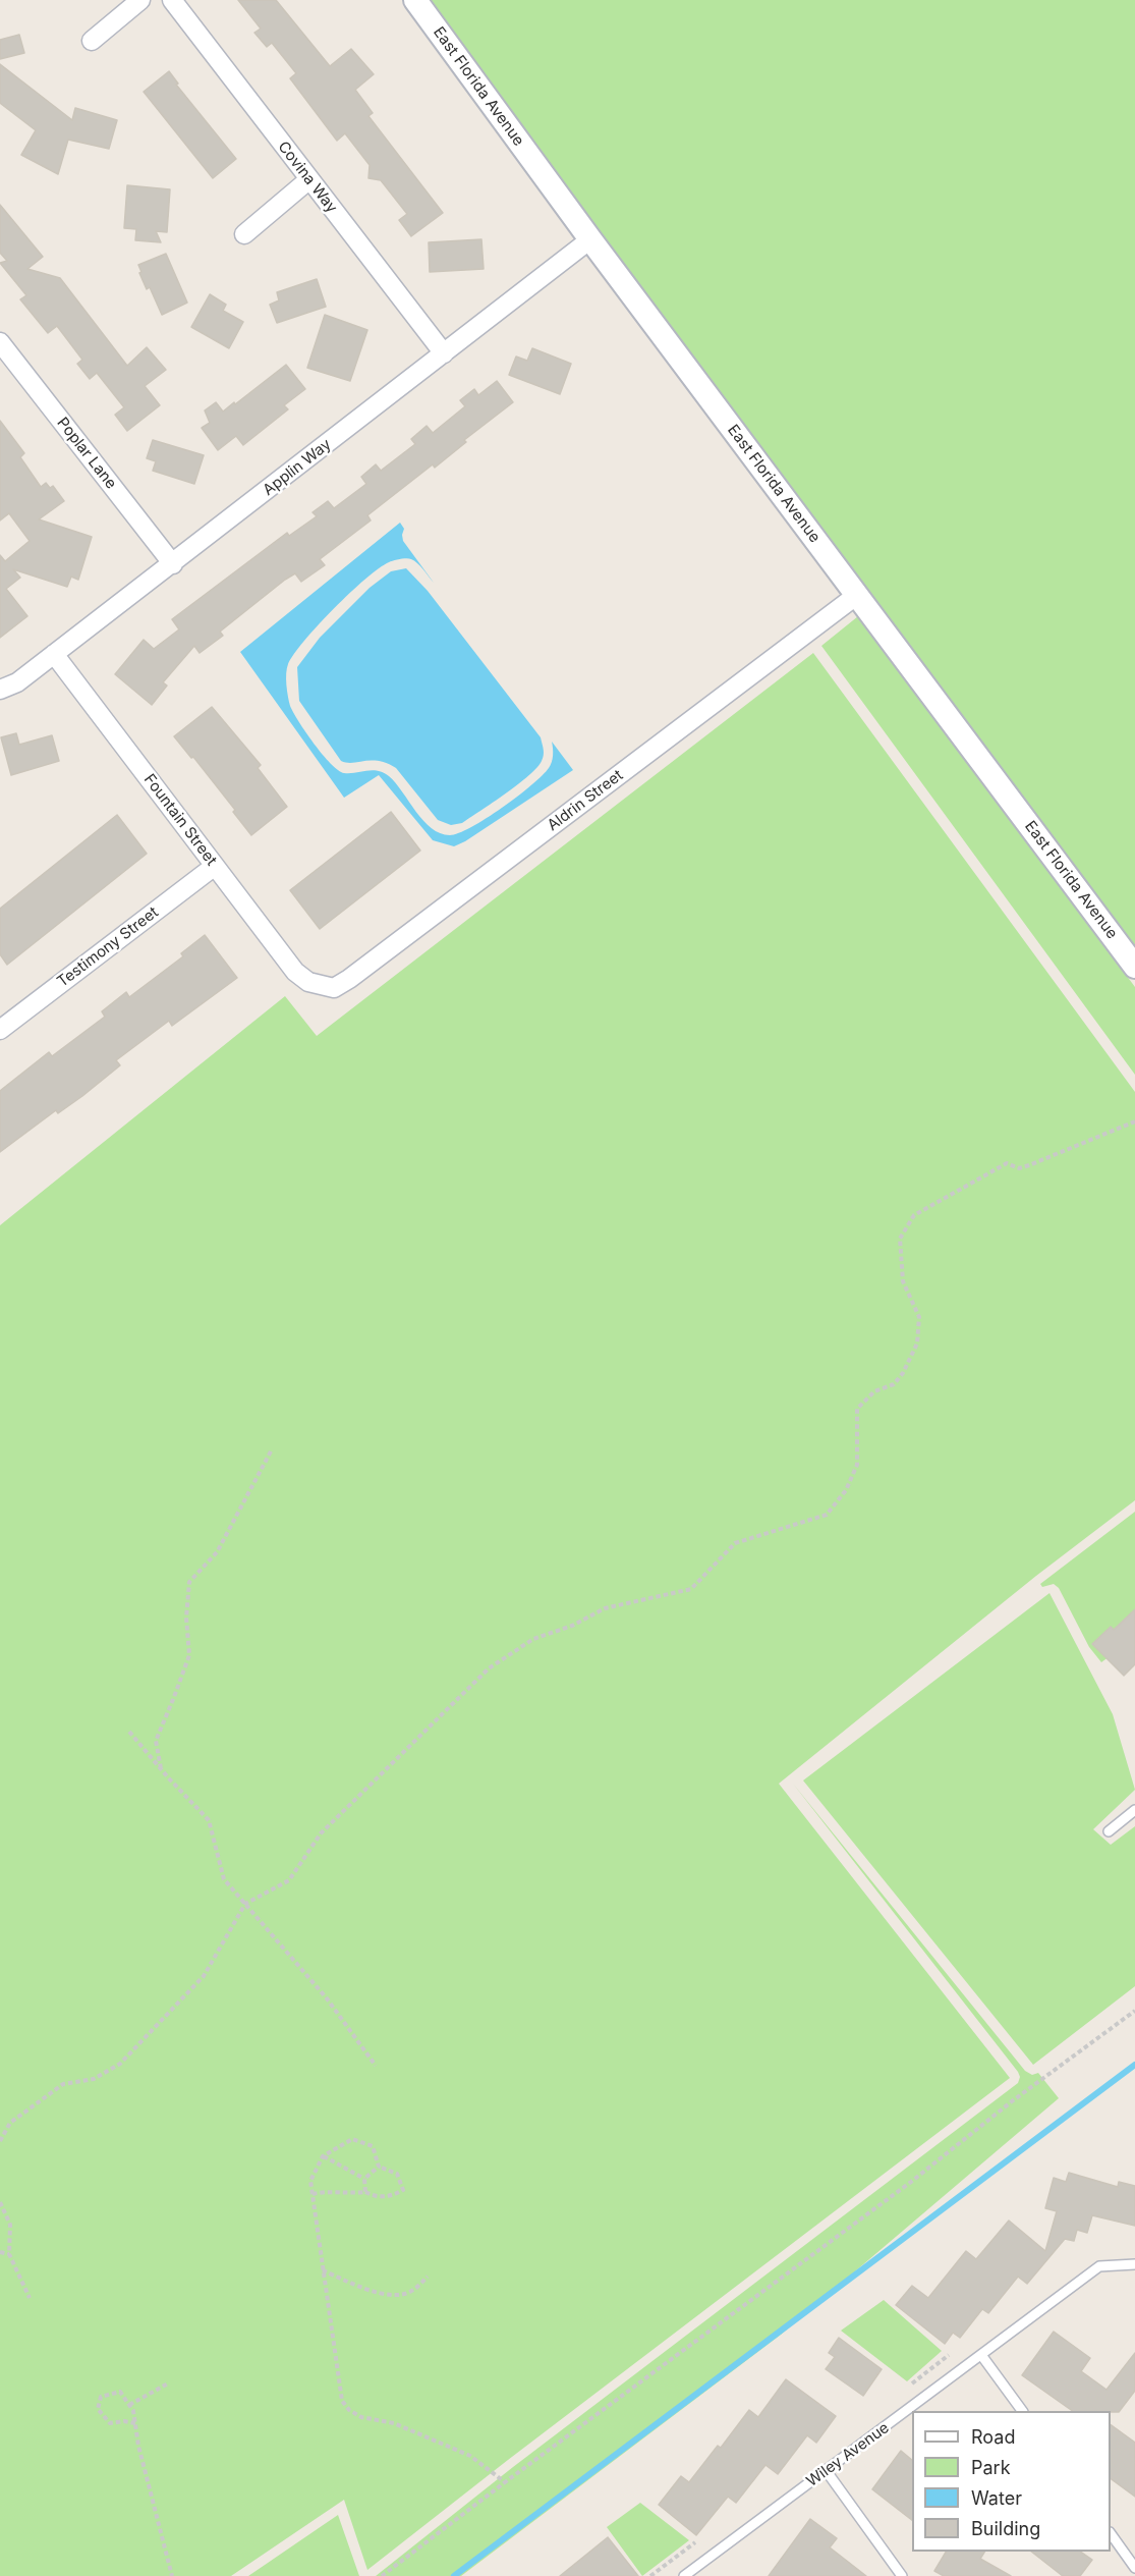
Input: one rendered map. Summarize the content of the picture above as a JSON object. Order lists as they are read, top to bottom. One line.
{"streets":{"street":["East Florida Avenue","Covina Way","Poplar Lane","Applin Way","Aldrin Street","Fountain Street","Testimony Street"],"lane":["Wiley Avenue"]},"crossings":[["East Florida Avenue","Applin Way"],["East Florida Avenue","Aldrin Street"],["Covina Way","Applin Way"],["Poplar Lane","Applin Way"],["Applin Way","Fountain Street"],["Aldrin Street","Fountain Street"],["Fountain Street","Testimony Street"]],"legend":["Road","Park","Water","Building"]}
